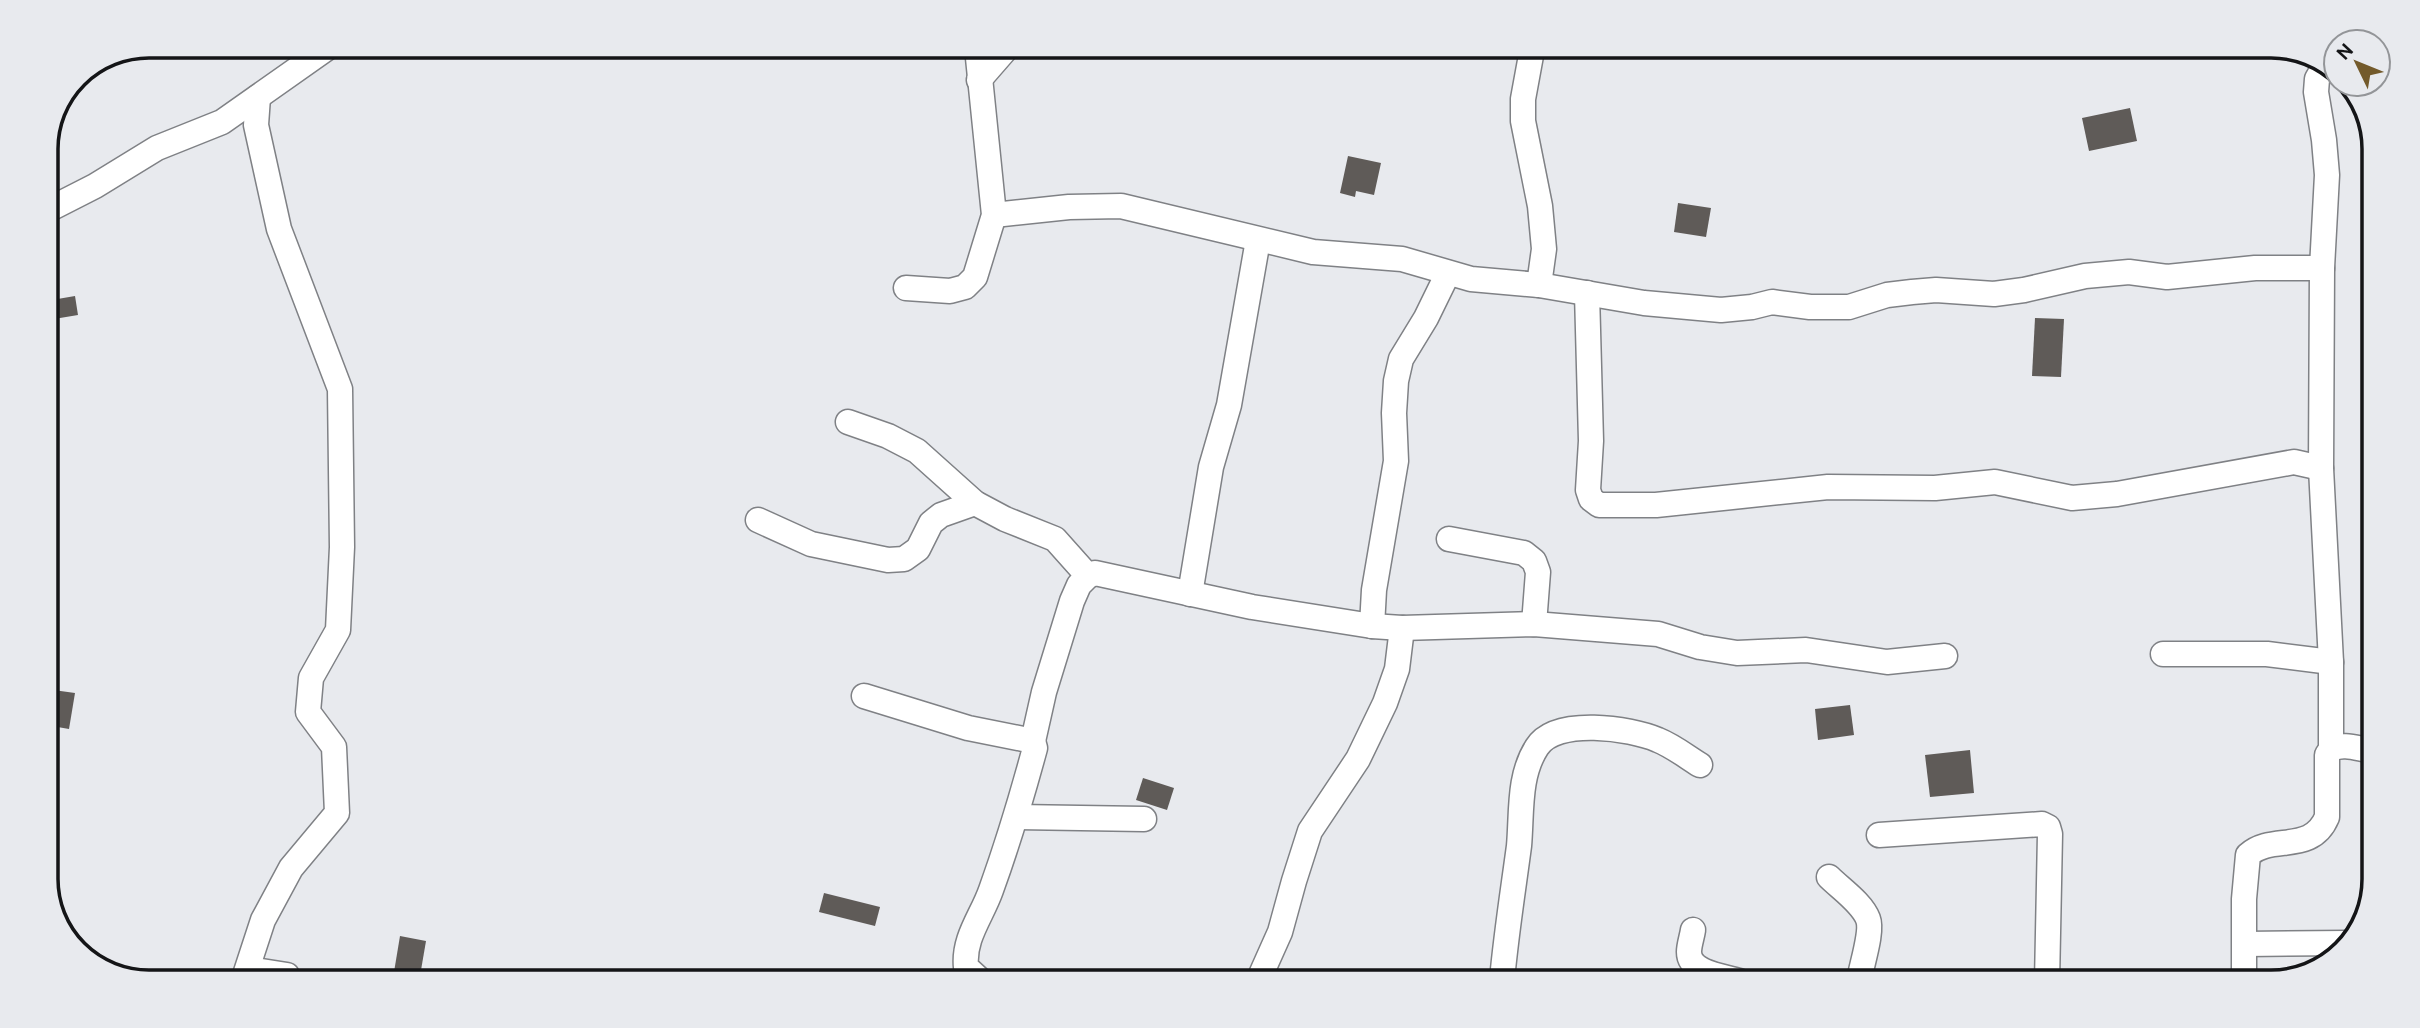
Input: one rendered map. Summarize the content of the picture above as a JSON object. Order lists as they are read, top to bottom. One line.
{"north":"top left"}
